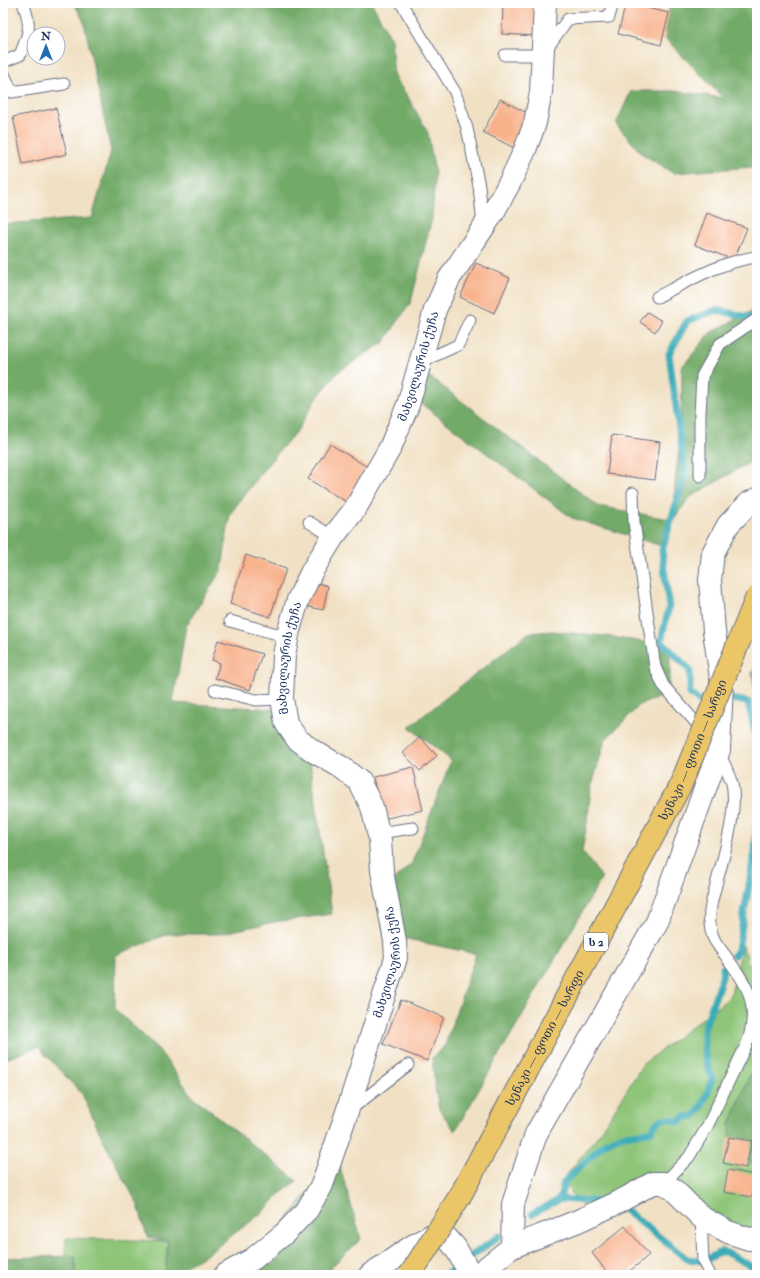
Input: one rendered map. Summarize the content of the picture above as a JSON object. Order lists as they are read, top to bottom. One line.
{"streets":{"highway":["სენაკი — ფოთი — სარფი","ს 2"],"street":["მახვილაურის ქუჩა"]},"north":"top"}
